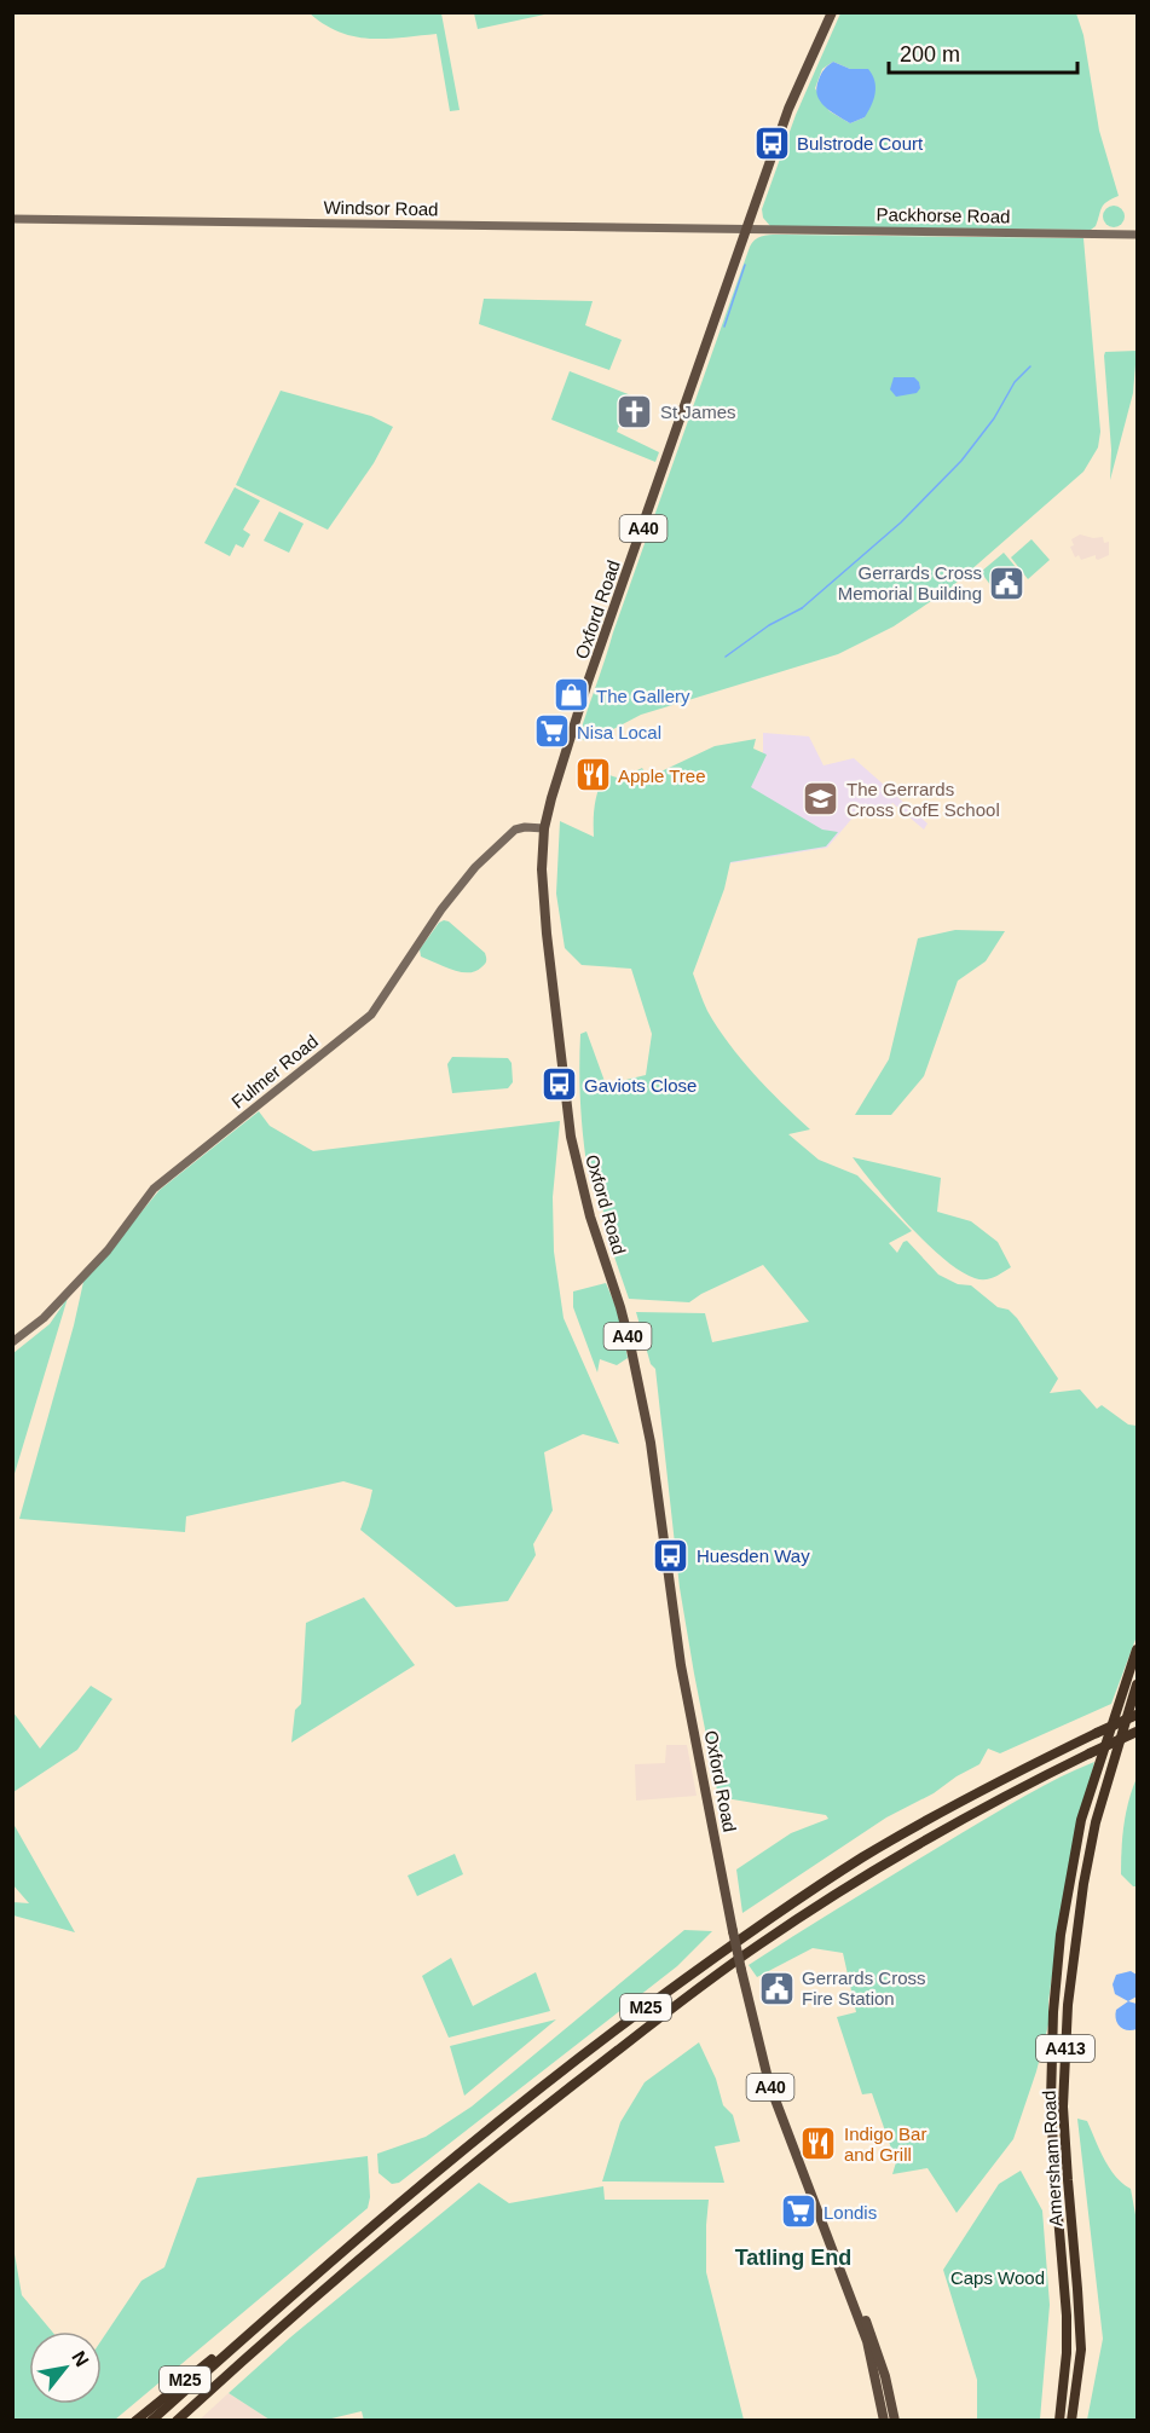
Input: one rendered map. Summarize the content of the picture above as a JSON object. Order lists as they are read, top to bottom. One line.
{"streets":{"highway":["M25","A413","Amersham Road"],"main road":["Windsor Road","Packhorse Road","A40","Oxford Road","Fulmer Road"]},"crossings":[["Windsor Road","Packhorse Road"],["Windsor Road","Oxford Road"],["Packhorse Road","Oxford Road"],["A40","Oxford Road"],["Oxford Road","Fulmer Road"]],"districts":["Tatling End"],"parks":["Caps Wood"],"places":{"bus stop":["Bulstrode Court","Gaviots Close","Huesden Way"],"church":["St James"],"public building":["Gerrards Cross Memorial Building","Gerrards Cross Fire Station"],"shop":["The Gallery"],"supermarket":["Nisa Local","Londis"],"restaurant":["Apple Tree","Indigo Bar and Grill"],"school or university":["The Gerrards Cross CofE School"]},"scale_bar":"200 m","north":"top right"}
